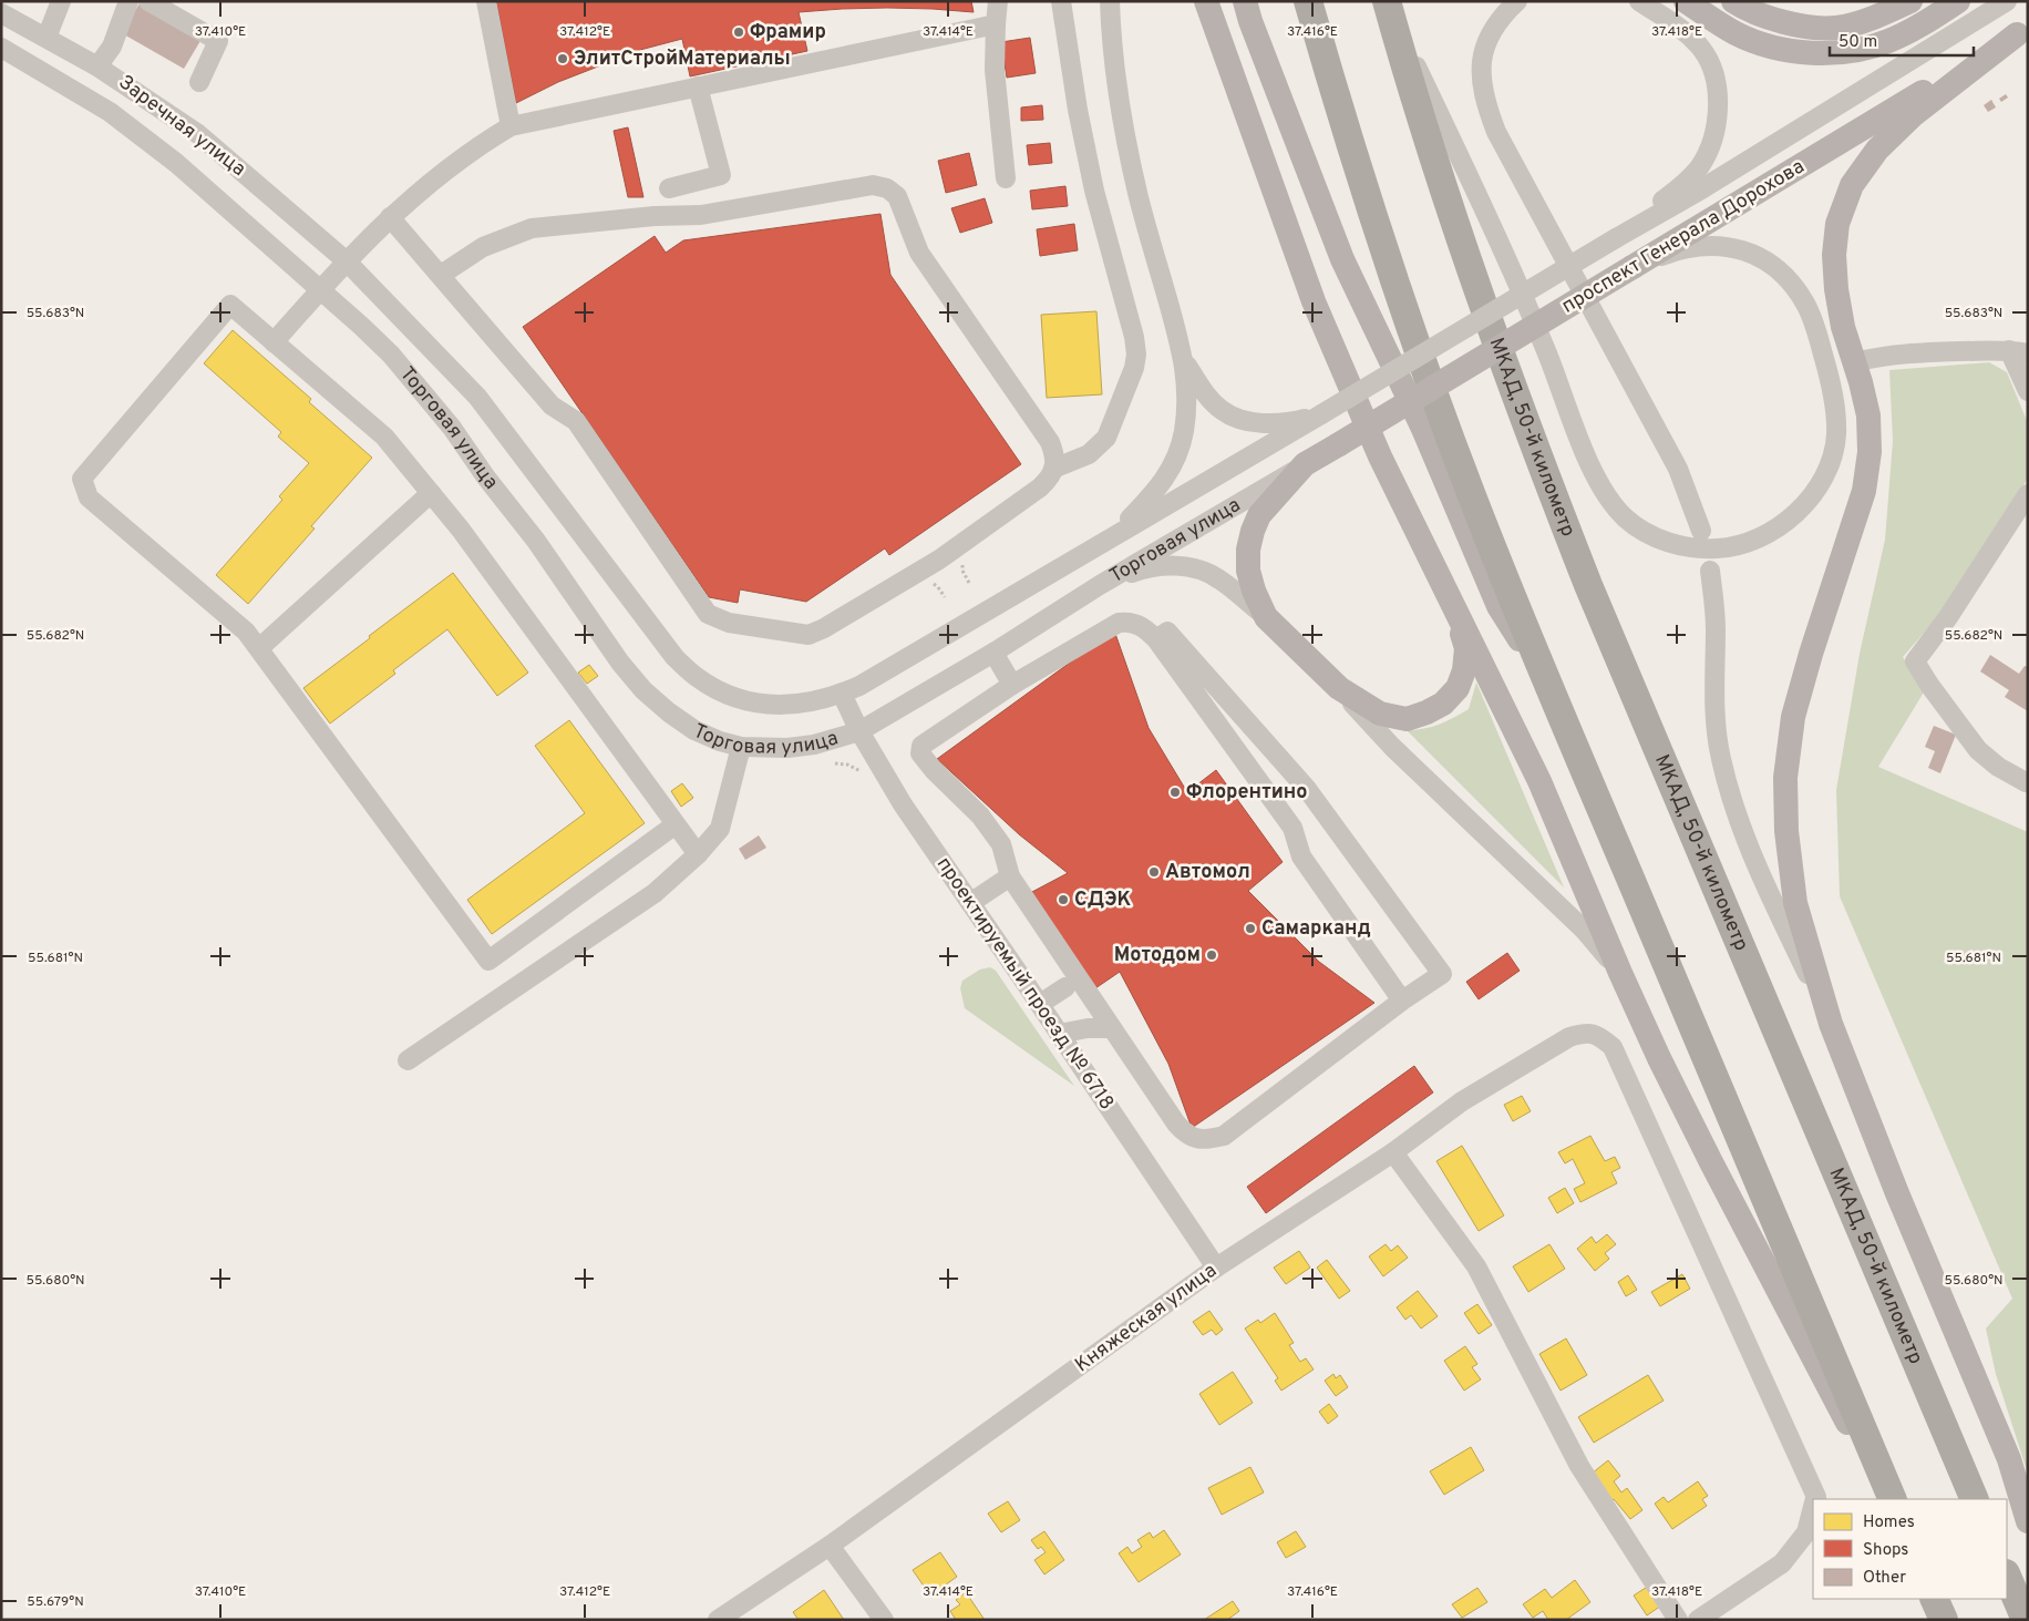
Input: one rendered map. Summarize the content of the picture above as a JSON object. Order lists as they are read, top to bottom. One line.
{"streets":{"highway":["МКАД, 50-й километр"],"main road":["проспект Генерала Дорохова","Торговая улица"],"street":["Заречная улица","проектируемый проезд № 6718","Княжеская улица"]},"crossings":[["Заречная улица","Торговая улица"],["проспект Генерала Дорохова","Торговая улица"],["Торговая улица","проектируемый проезд № 6718"],["проектируемый проезд № 6718","Княжеская улица"]],"places":["Фрамир","ЭлитСтройМатериалы","Флорентино","Автомол","СДЭК","Самарканд","Мотодом"],"legend":["Homes","Shops","Other"],"scale_bar":"50 m","coordinates":["37.410°E","37.412°E","37.414°E","37.416°E","37.418°E","55.683°N","55.682°N","55.681°N","55.680°N","55.679°N"]}
